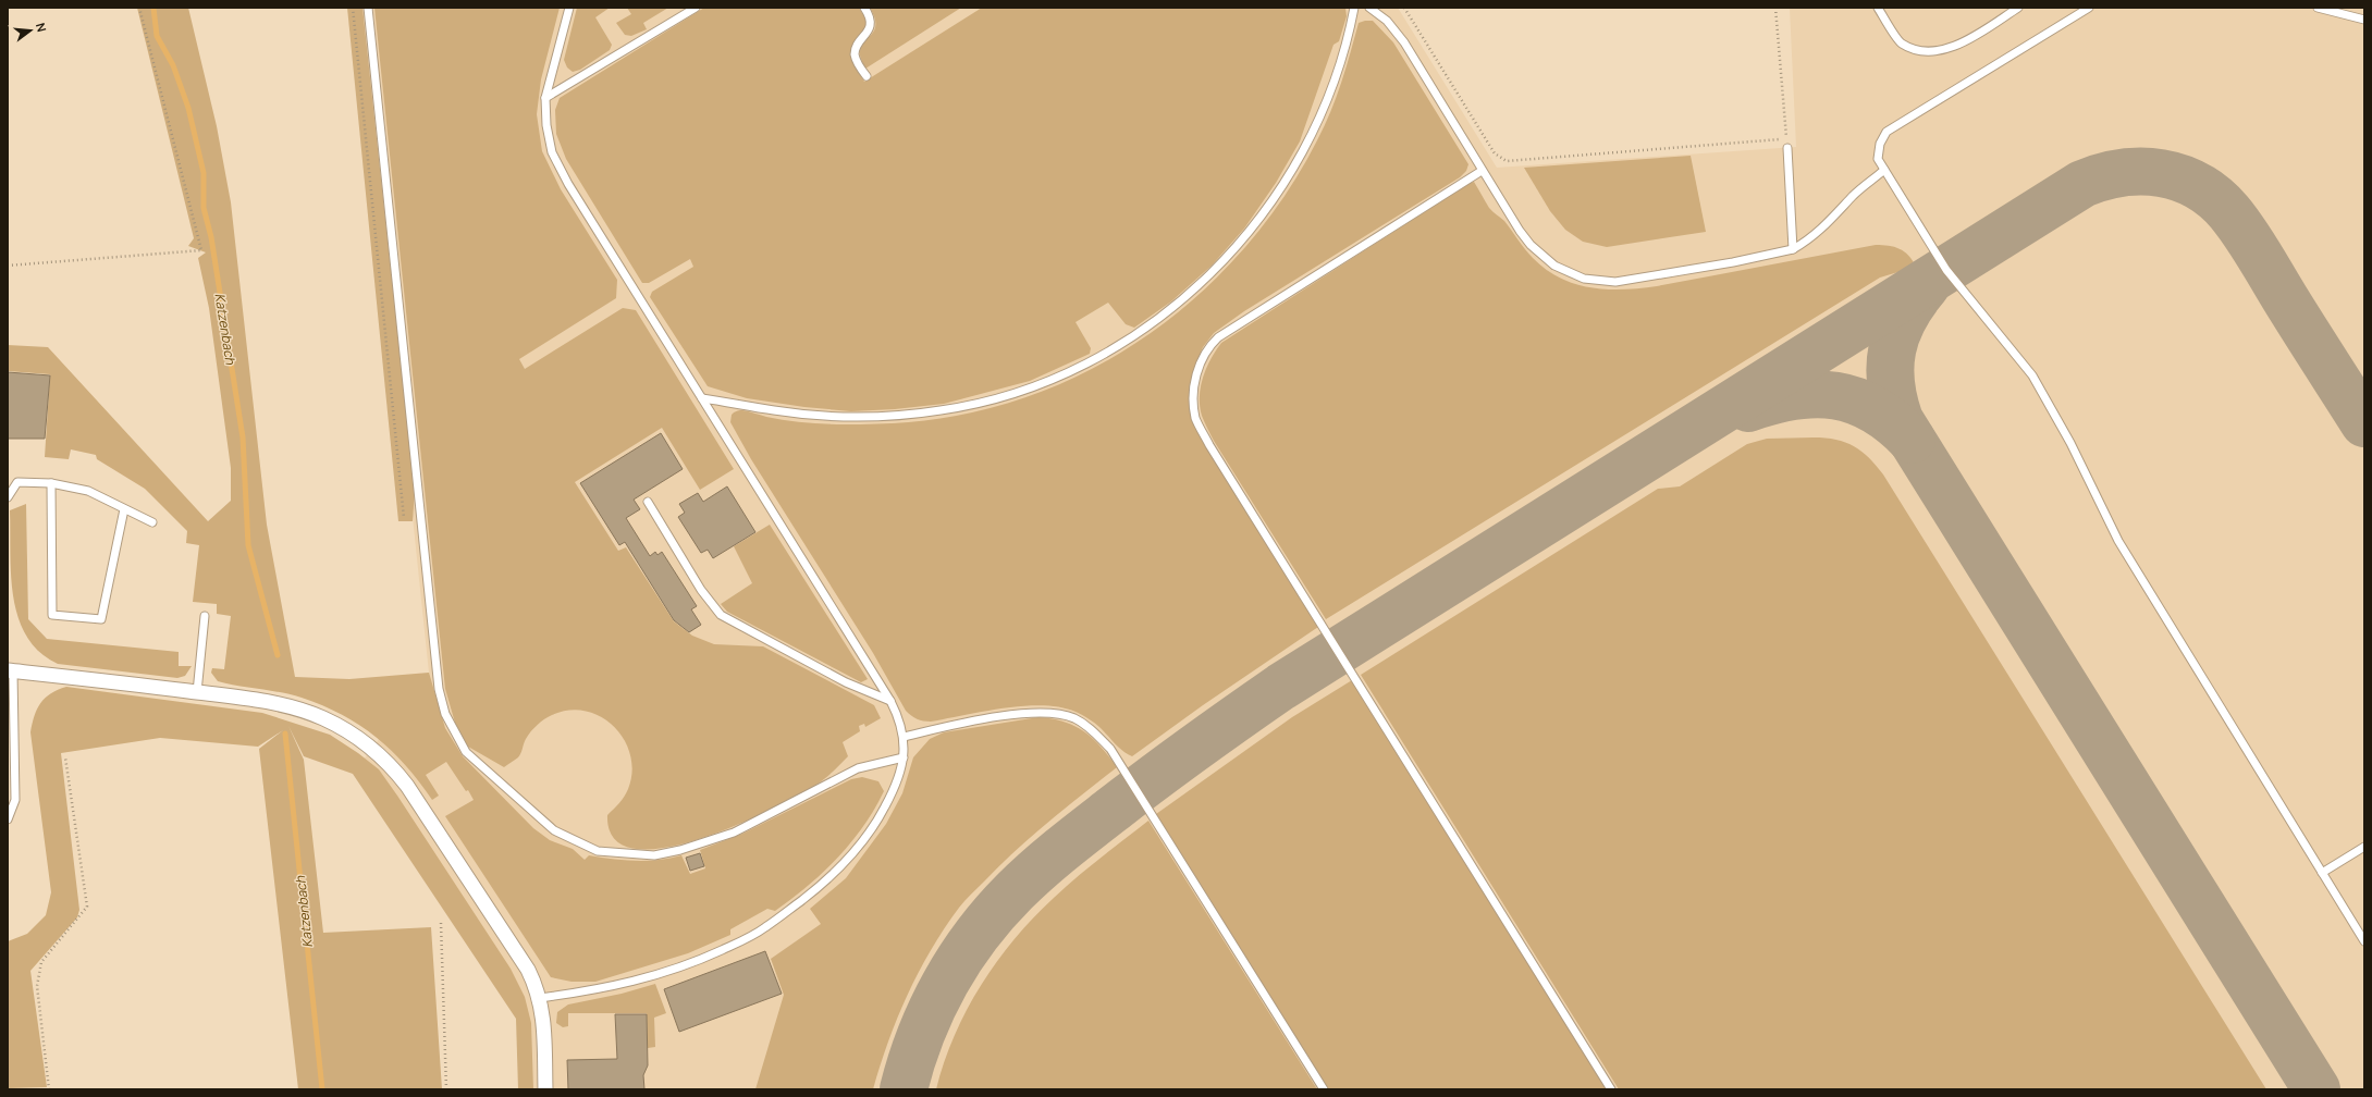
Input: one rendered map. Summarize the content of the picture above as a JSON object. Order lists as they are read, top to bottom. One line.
{"water":["Katzenbach"],"north":"right"}
